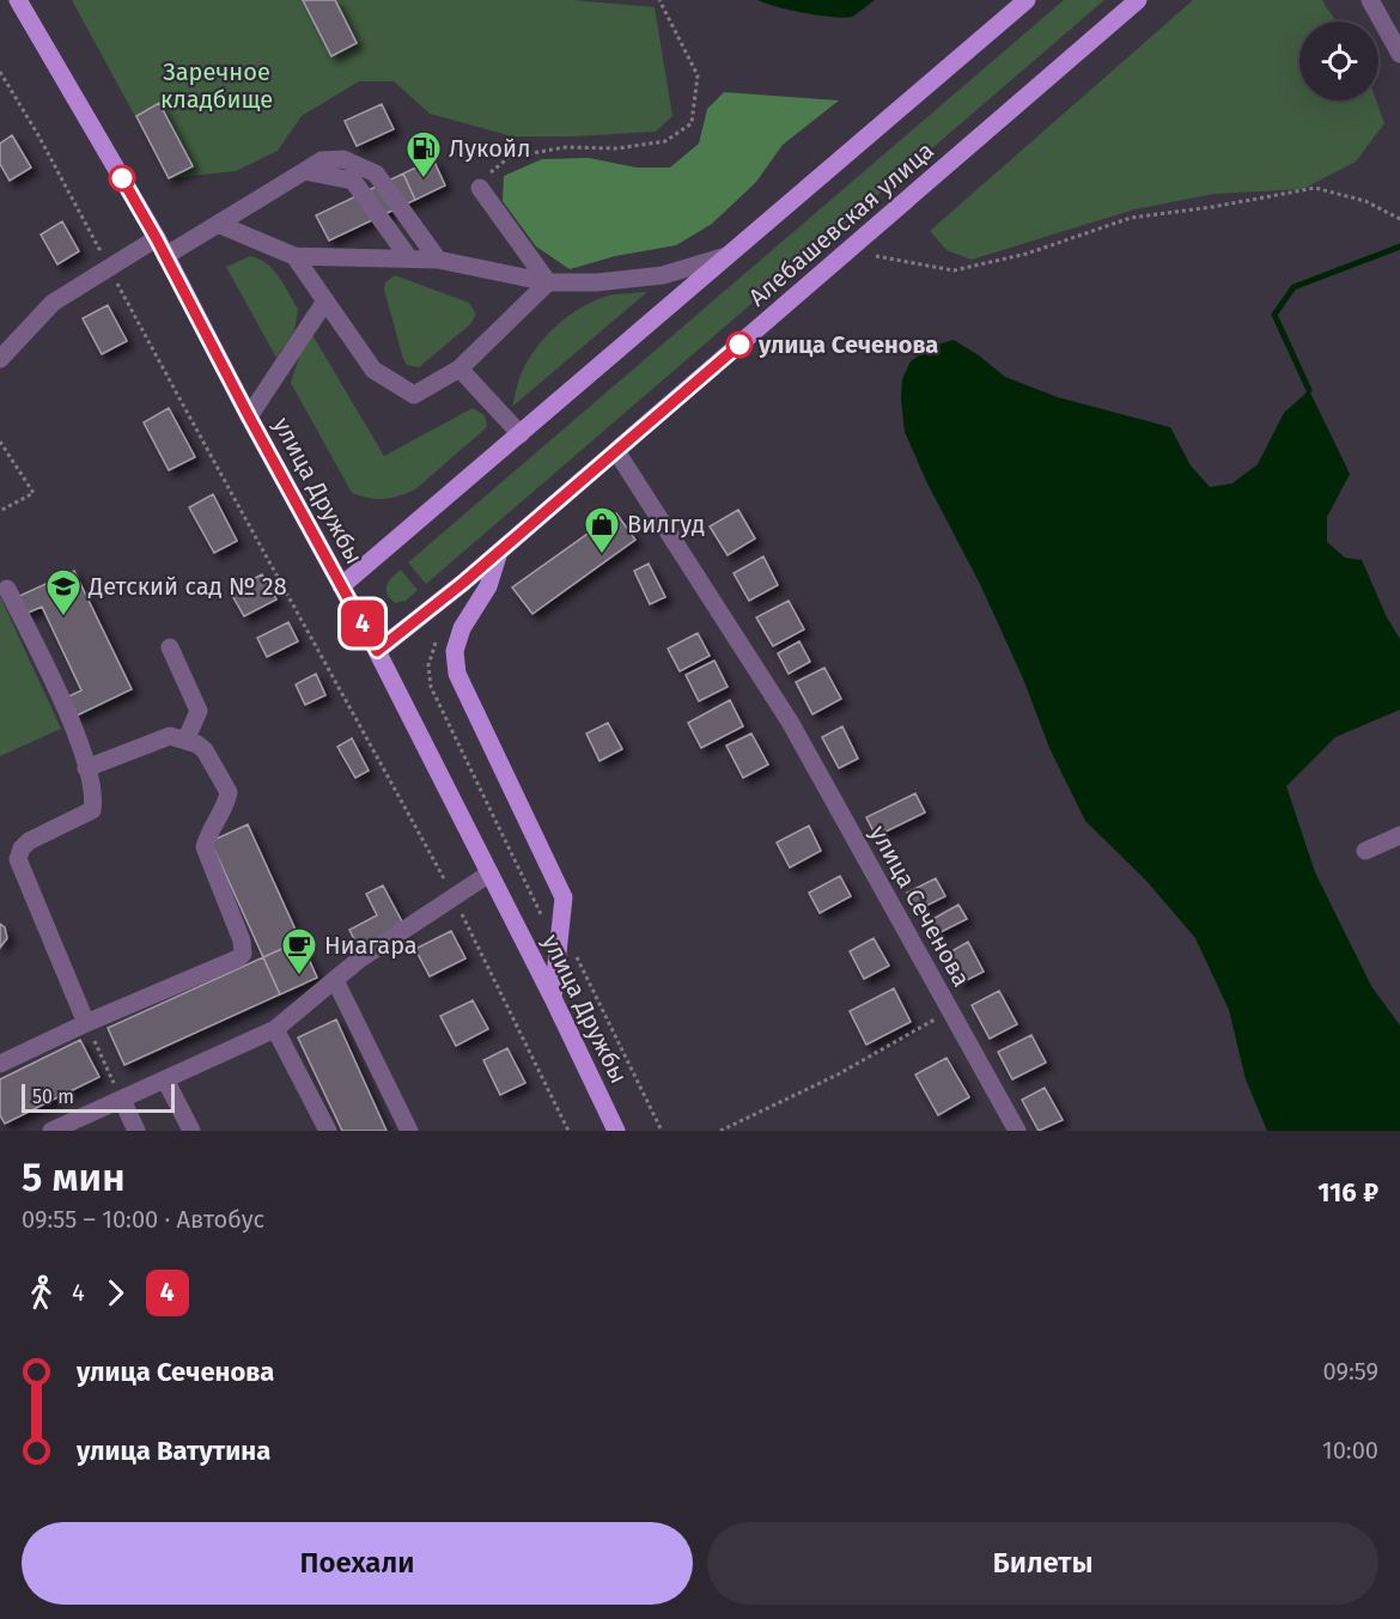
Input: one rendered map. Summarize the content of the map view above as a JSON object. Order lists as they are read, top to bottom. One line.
{"streets":{"main road":["Алебашевская улица","улица Дружбы"],"street":["улица Сеченова"]},"crossings":[["Алебашевская улица","улица Дружбы"],["Алебашевская улица","улица Сеченова"]],"parks":["Заречное кладбище"],"places":{"fuel station":["Лукойл"],"other":["улица Сеченова"],"shop":["Вилгуд"],"school or university":["Детский сад № 28"],"cafe":["Ниагара"]},"lines":["bus line 4"],"scale_bar":"50 m","page":{"on_map":"4","scale":"50 m","heading":["5 мин","09:55 – 10:00 · Автобус","116 ₽"],"legs":["4","4"],"list":[{"name":"улица Сеченова","value":"09:59"},{"name":"улица Ватутина","value":"10:00"}],"buttons":["Поехали","Билеты"]}}
